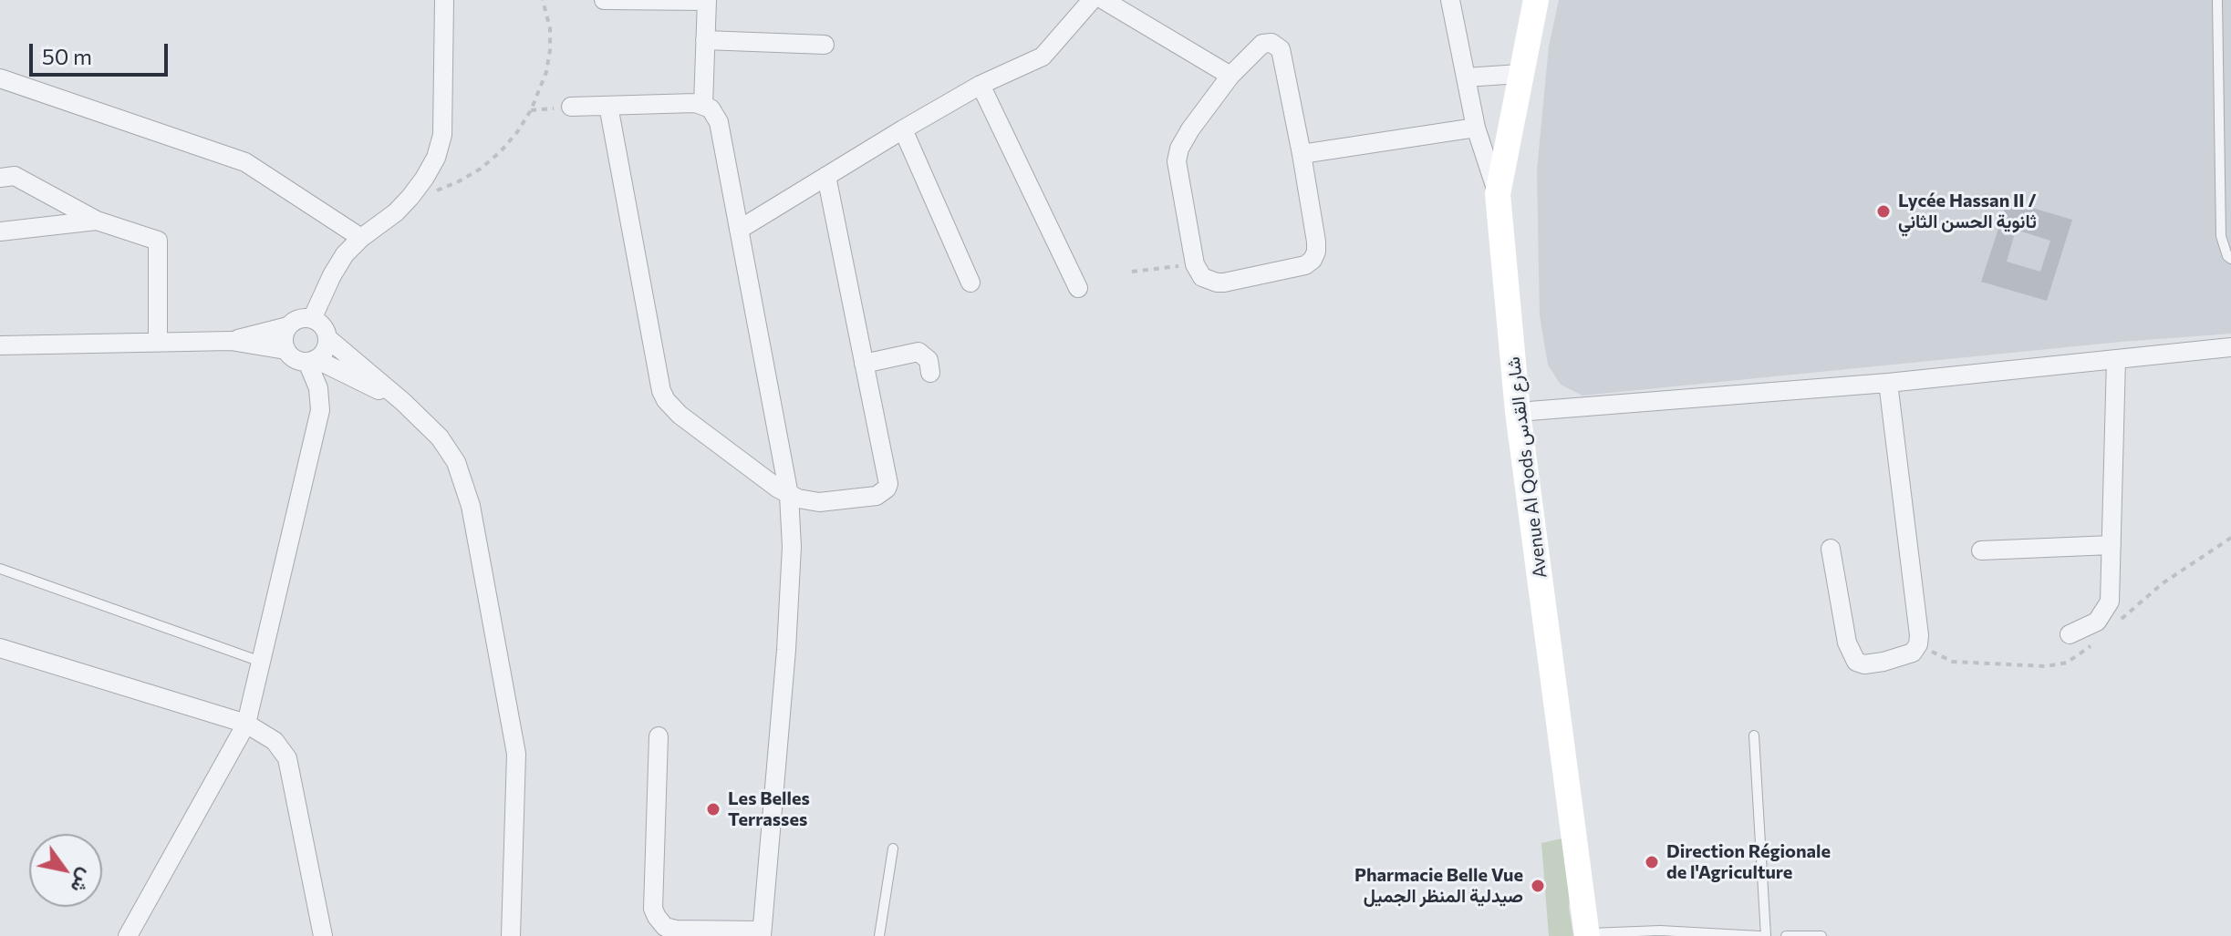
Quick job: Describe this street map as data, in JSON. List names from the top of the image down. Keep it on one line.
{"streets":{"street":["Avenue Al Qods شارع القدس"]},"places":["Lycée Hassan II / ثانوية الحسن الثاني","Les Belles Terrasses","Direction Régionale de l'Agriculture","Pharmacie Belle Vue صيدلية المنظر الجميل"],"scale_bar":"50 m","north":"bottom right"}
